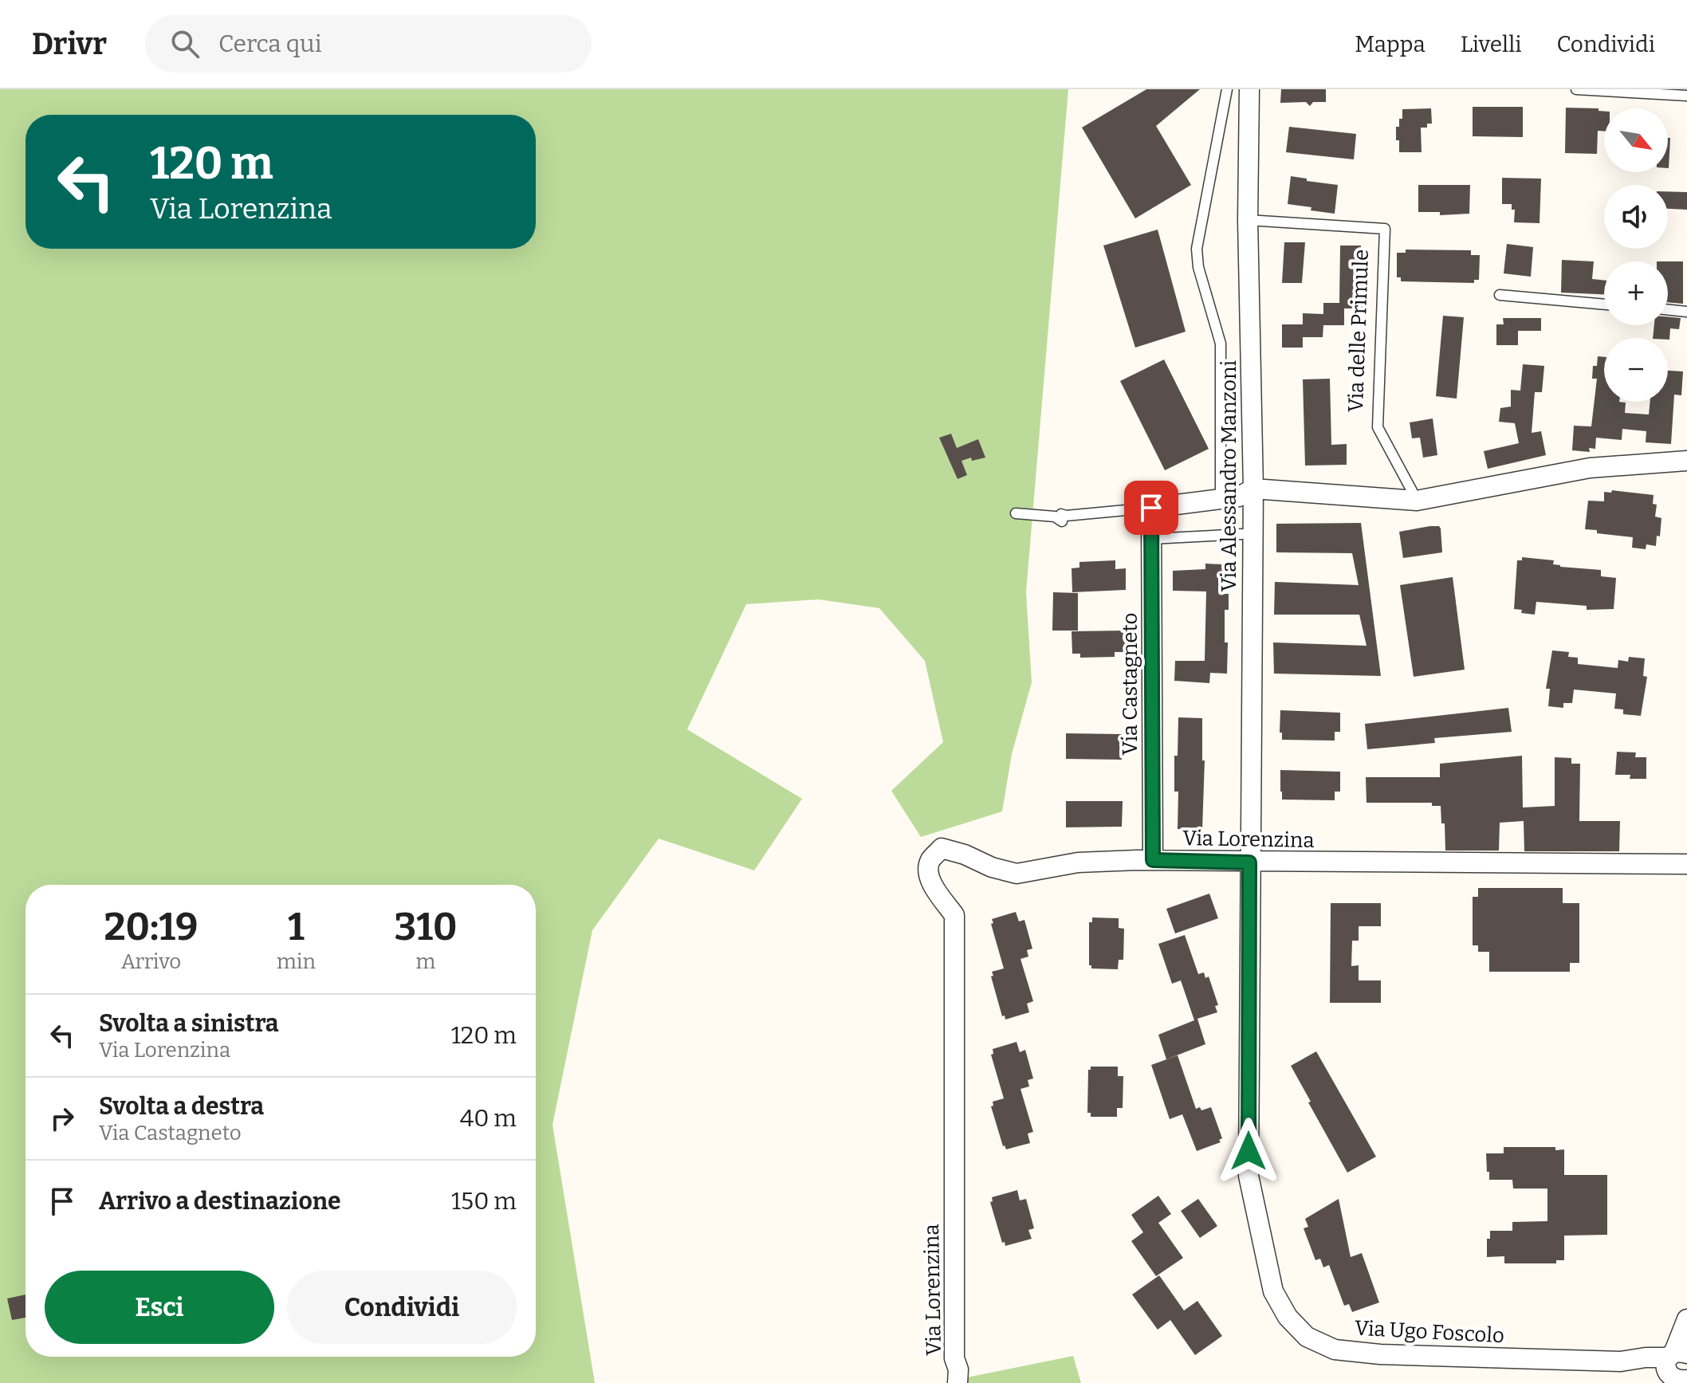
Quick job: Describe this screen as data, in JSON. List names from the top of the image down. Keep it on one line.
{"streets":{"street":["Via Alessandro Manzoni","Via Castagneto","Via Lorenzina","Via Ugo Foscolo"],"lane":["Via delle Primule"]},"crossings":[["Via delle Primule","Via Alessandro Manzoni"],["Via Alessandro Manzoni","Via Lorenzina"],["Via Alessandro Manzoni","Via Ugo Foscolo"],["Via Castagneto","Via Lorenzina"],["Via Lorenzina","Via Ugo Foscolo"]],"north":"bottom right","page":{"header":"Drivr","search":"Cerca qui","nav":["Mappa","Livelli","Condividi"],"map_buttons":["+","−"],"turn":["120 m","Via Lorenzina"],"eta":["20:19","Arrivo","1","min","310","m"],"list":[{"name":"Svolta a sinistra","note":"Via Lorenzina","value":"120 m"},{"name":"Svolta a destra","note":"Via Castagneto","value":"40 m"},{"name":"Arrivo a destinazione","value":"150 m"}],"buttons":["Esci","Condividi"]}}
